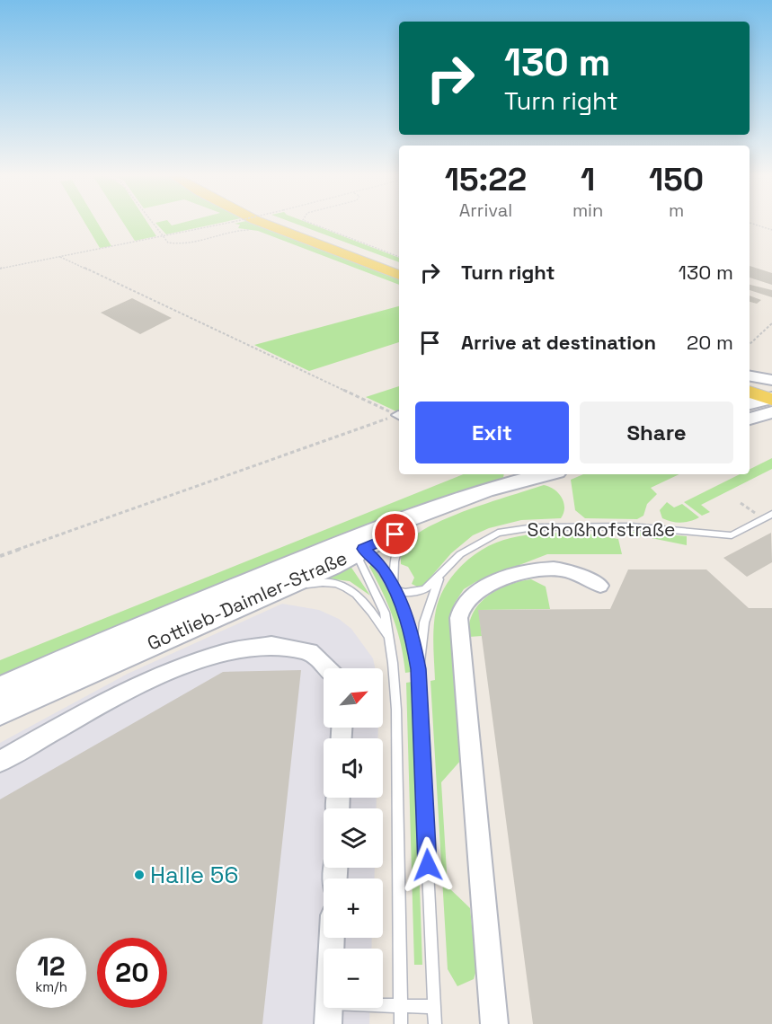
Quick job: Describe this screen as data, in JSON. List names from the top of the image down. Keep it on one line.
{"streets":{"main road":["Gottlieb-Daimler-Straße"],"lane":["Schoßhofstraße"]},"places":["Halle 56"],"north":"top right","page":{"turn":["130 m","Turn right"],"eta":["15:22","Arrival","1","min","150","m"],"list":[{"name":"Turn right","value":"130 m"},{"name":"Arrive at destination","value":"20 m"}],"buttons":["Exit","Share"],"map_buttons":["+","−"],"speed":"12 km/h","limit":"20"}}
